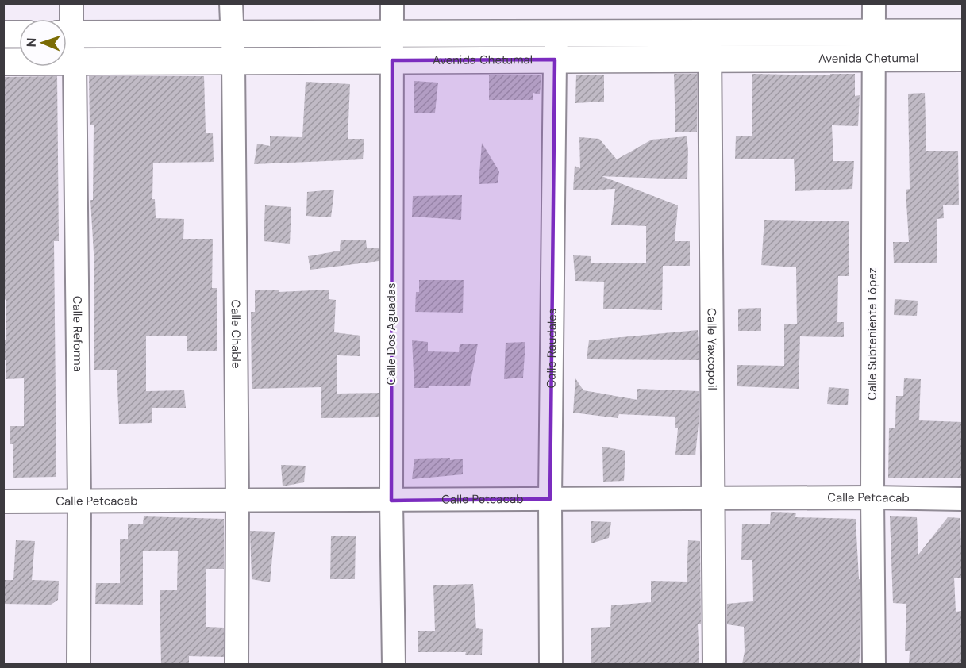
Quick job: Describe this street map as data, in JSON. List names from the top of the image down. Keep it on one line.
{"streets":{"main road":["Avenida Chetumal"],"street":["Calle Reforma","Calle Chable","Calle Dos Aguadas","Calle Subteniente López","Calle Raudales","Calle Yaxcopoil","Calle Petcacab"]},"crossings":[["Avenida Chetumal","Calle Reforma"],["Avenida Chetumal","Calle Chable"],["Avenida Chetumal","Calle Dos Aguadas"],["Avenida Chetumal","Calle Subteniente López"],["Avenida Chetumal","Calle Raudales"],["Avenida Chetumal","Calle Yaxcopoil"],["Calle Reforma","Calle Petcacab"],["Calle Chable","Calle Petcacab"],["Calle Dos Aguadas","Calle Petcacab"],["Calle Subteniente López","Calle Petcacab"],["Calle Raudales","Calle Petcacab"],["Calle Yaxcopoil","Calle Petcacab"]],"north":"left"}
